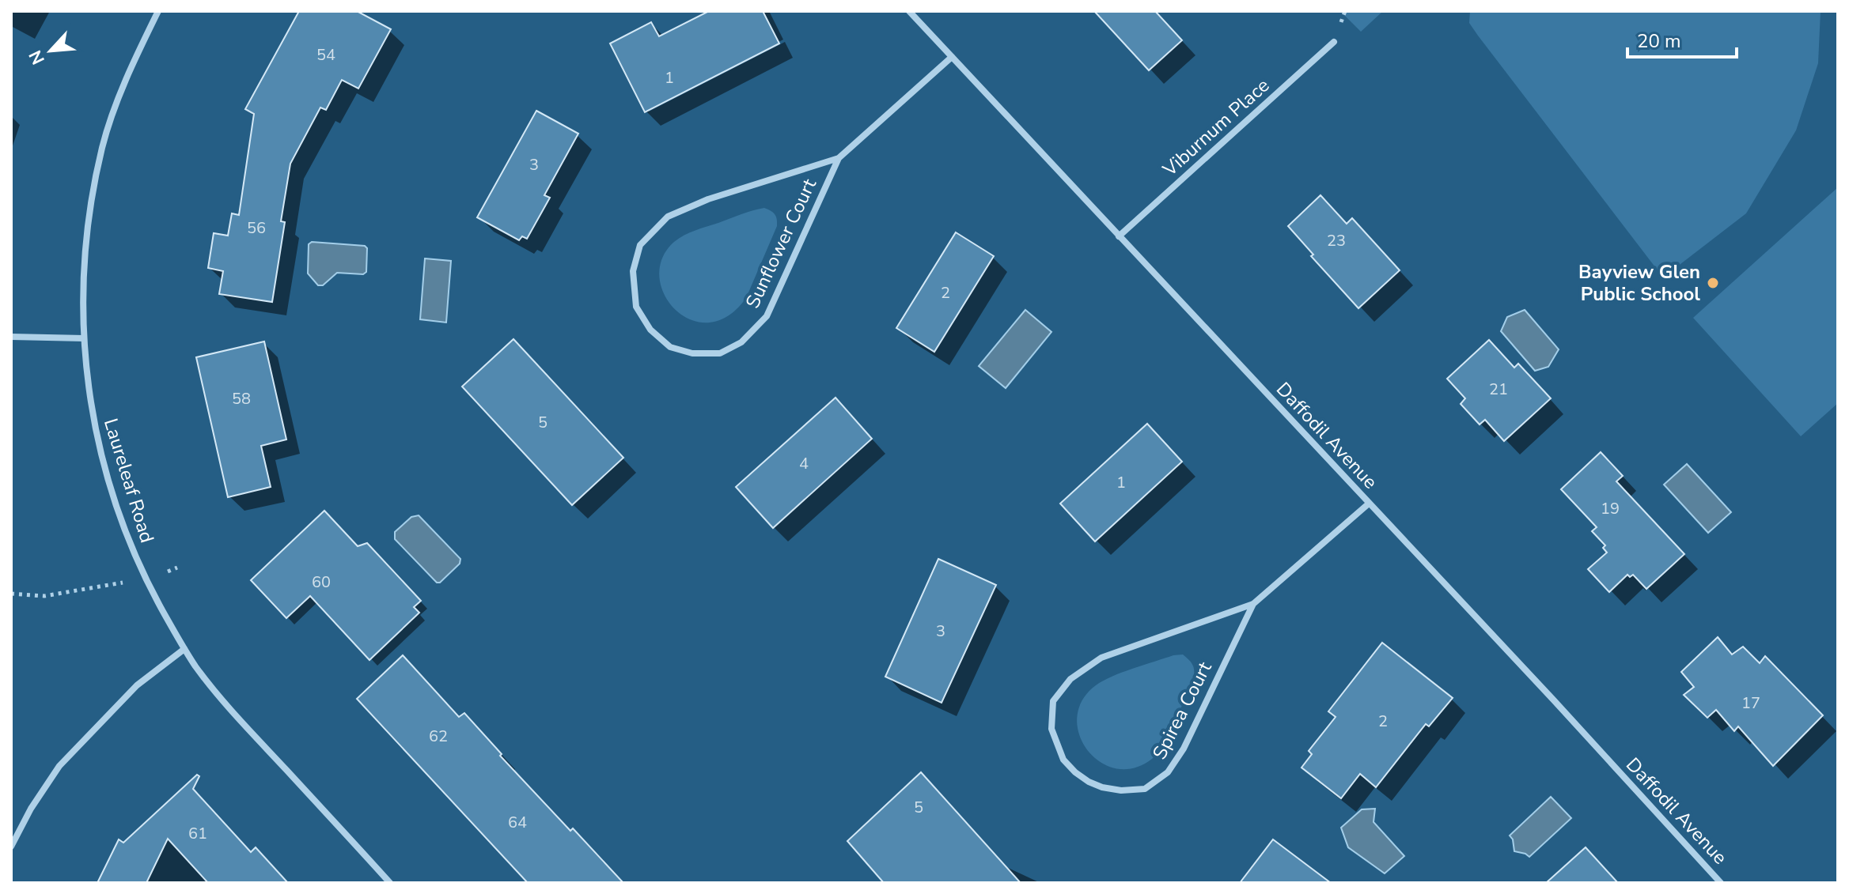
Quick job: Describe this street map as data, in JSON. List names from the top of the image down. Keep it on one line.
{"streets":{"street":["Viburnum Place","Sunflower Court","Daffodil Avenue","Laureleaf Road","Spirea Court"]},"crossings":[["Viburnum Place","Daffodil Avenue"],["Sunflower Court","Daffodil Avenue"],["Daffodil Avenue","Spirea Court"]],"places":["Bayview Glen Public School"],"house_numbers":["54","1","3","56","23","2","21","58","5","4","1","19","60","3","17","2","62","5","64","61"],"scale_bar":"20 m","north":"bottom left"}
